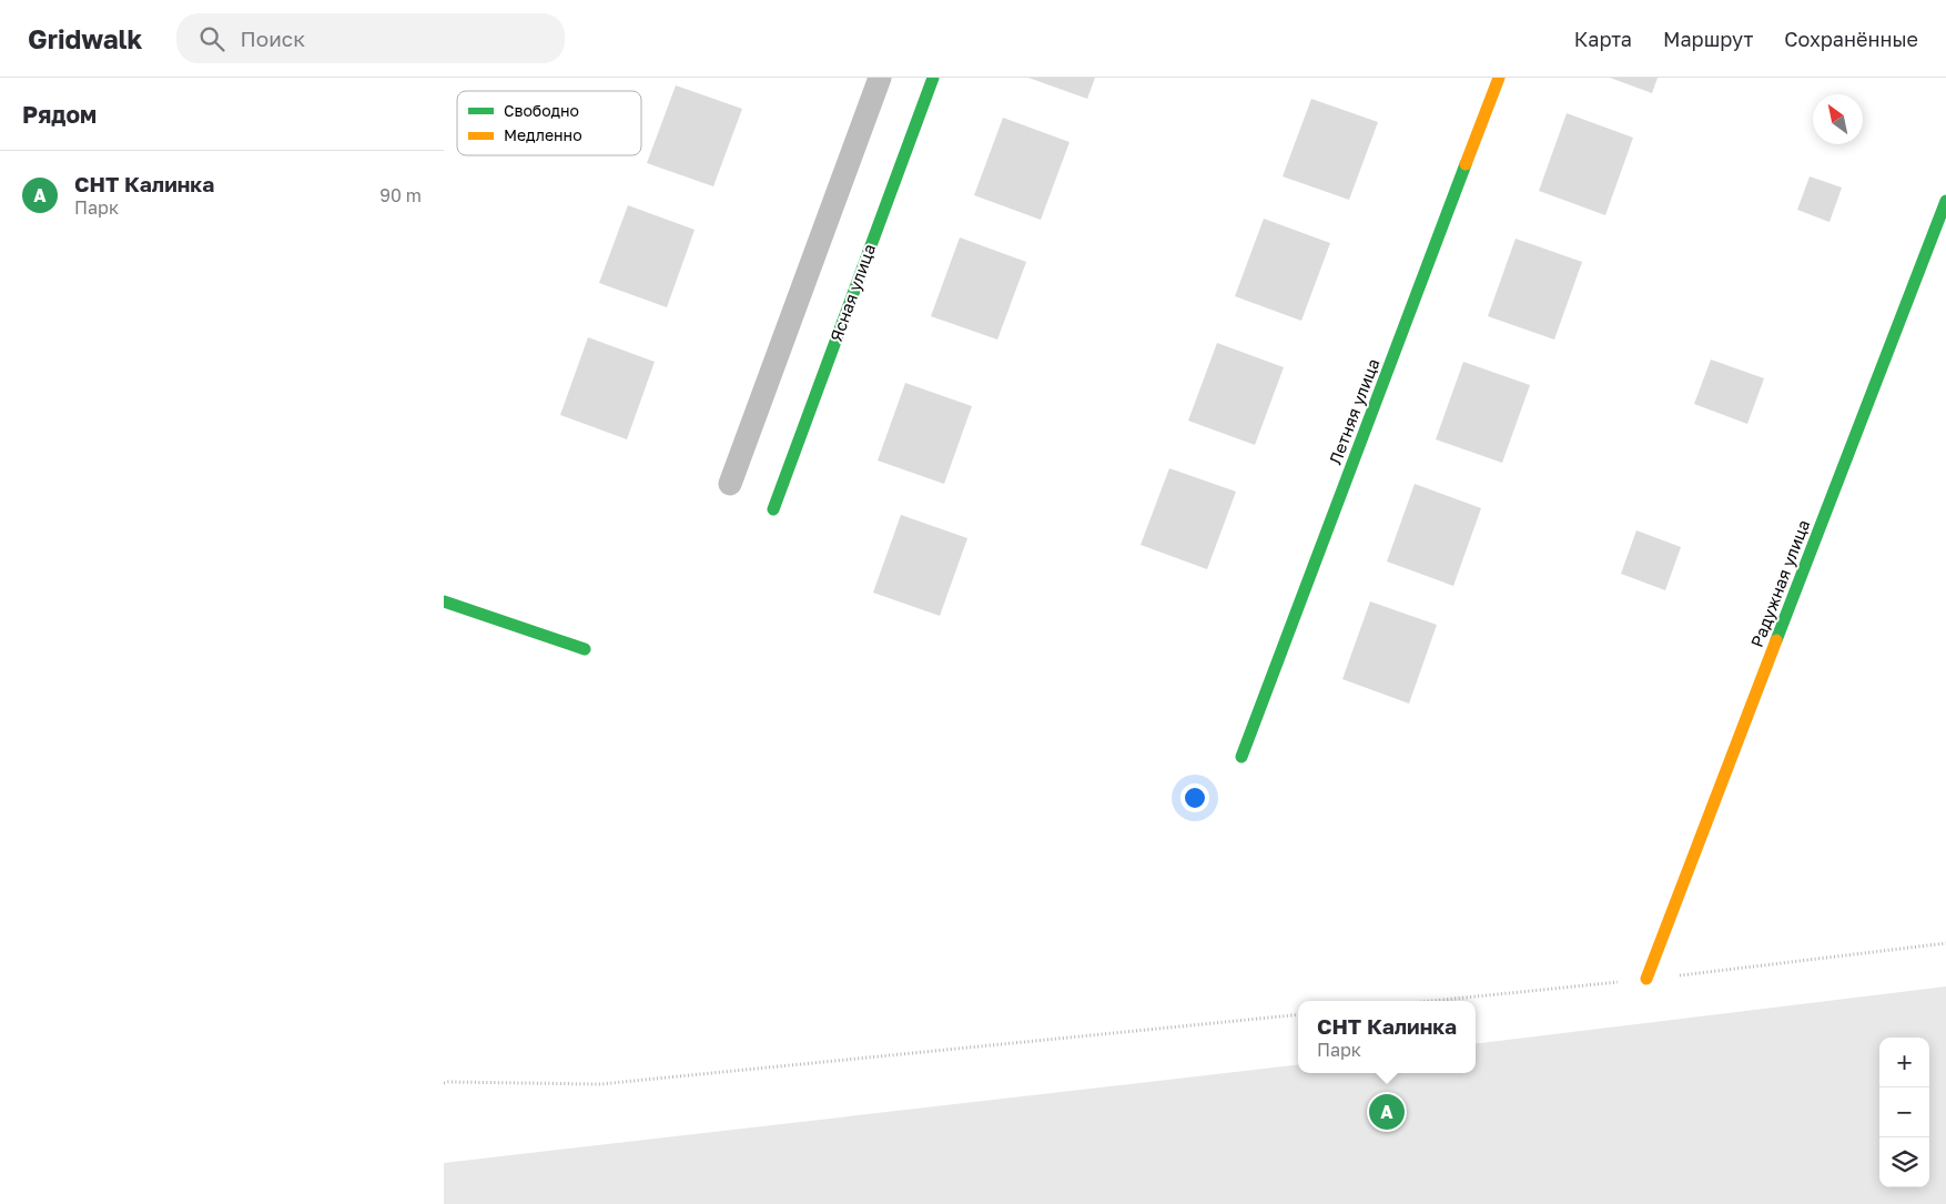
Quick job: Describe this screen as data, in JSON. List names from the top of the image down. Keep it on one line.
{"streets":{"street":["Ясная улица","Летняя улица","Радужная улица"]},"legend":["Свободно","Медленно"],"north":"top left","page":{"header":"Gridwalk","search":"Поиск","nav":["Карта","Маршрут","Сохранённые"],"heading":"Рядом","list":[{"mark":"A","name":"СНТ Калинка","note":"Парк","value":"90 m"}],"popup":["СНТ Калинка","Парк"],"map_buttons":["+","−"],"pins":"A"}}
